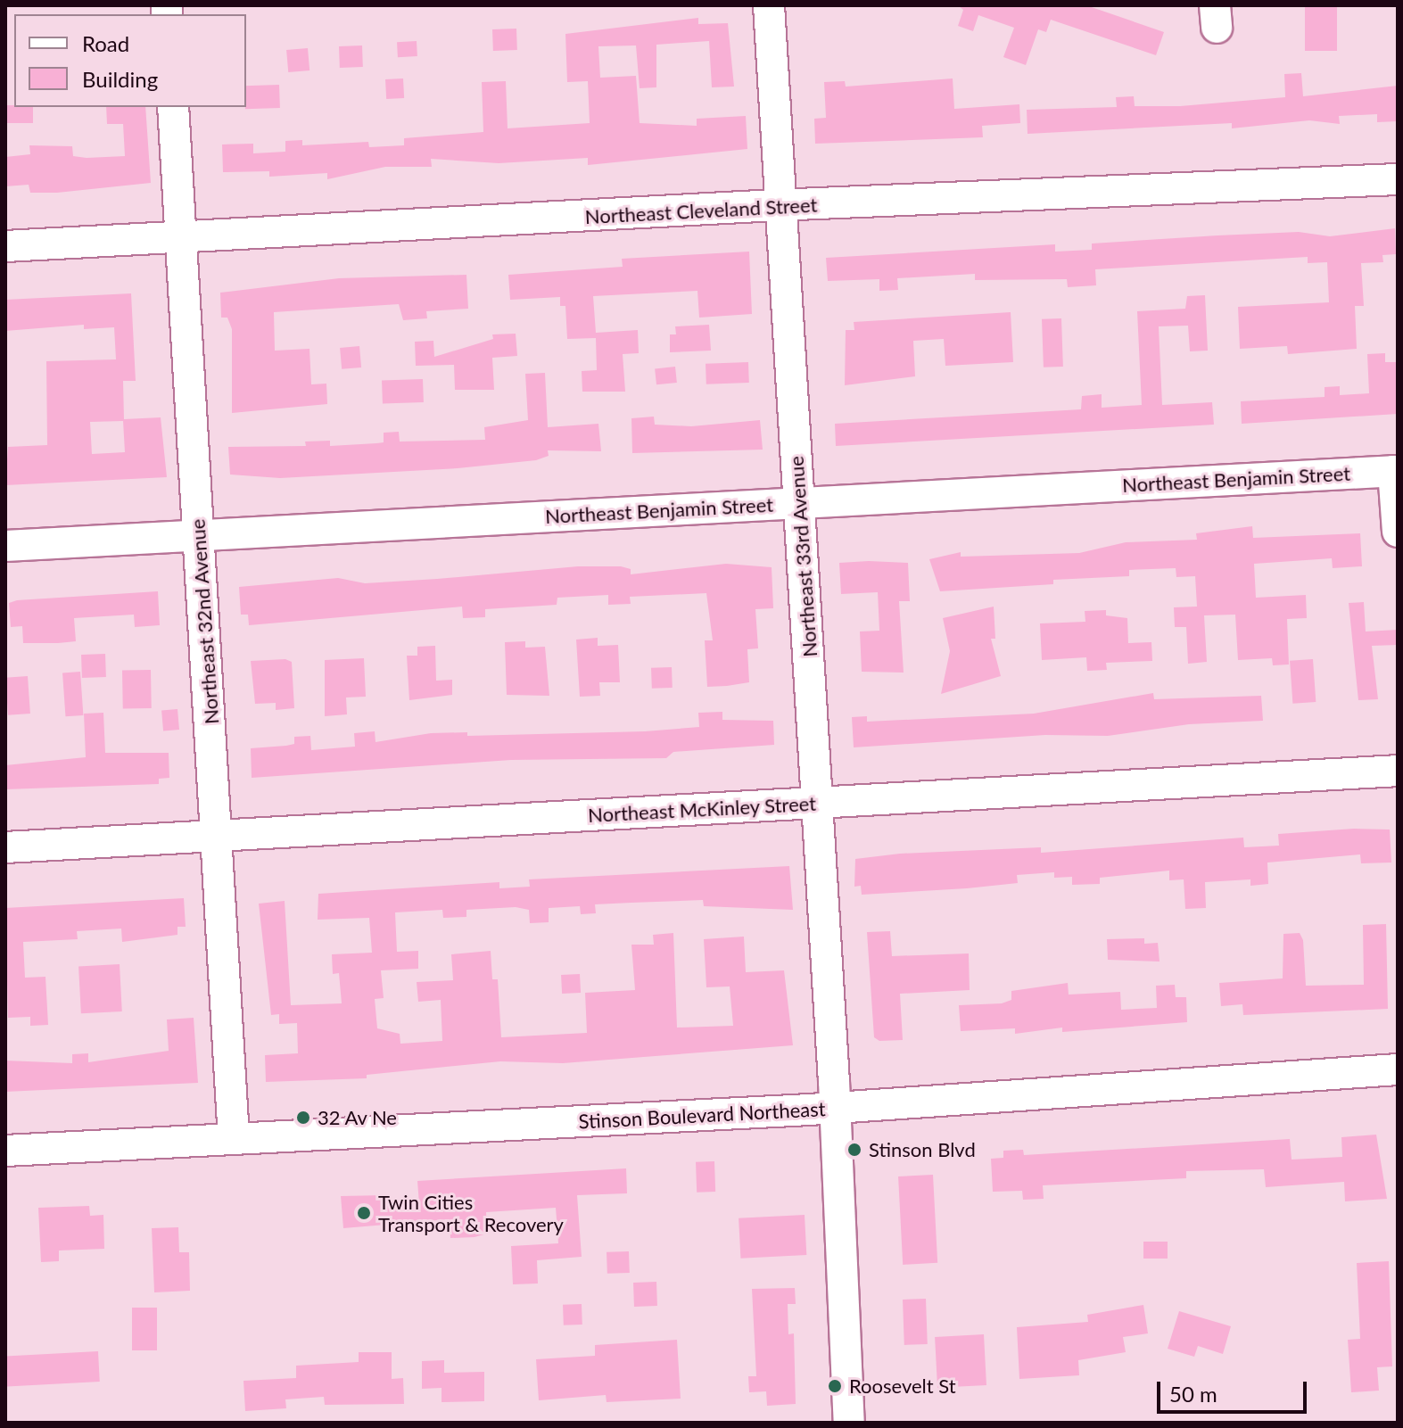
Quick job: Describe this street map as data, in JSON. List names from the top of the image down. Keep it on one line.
{"streets":{"street":["Northeast Cleveland Street","Northeast Benjamin Street","Northeast 33rd Avenue","Northeast 32nd Avenue","Northeast McKinley Street","Stinson Boulevard Northeast"]},"crossings":[["Northeast Cleveland Street","Northeast 33rd Avenue"],["Northeast Cleveland Street","Northeast 32nd Avenue"],["Northeast Benjamin Street","Northeast 33rd Avenue"],["Northeast Benjamin Street","Northeast 32nd Avenue"],["Northeast 33rd Avenue","Northeast McKinley Street"],["Northeast 33rd Avenue","Stinson Boulevard Northeast"],["Northeast 32nd Avenue","Northeast McKinley Street"],["Northeast 32nd Avenue","Stinson Boulevard Northeast"]],"places":["32 Av Ne","Stinson Blvd","Twin Cities Transport & Recovery","Roosevelt St"],"legend":["Road","Building"],"scale_bar":"50 m"}
